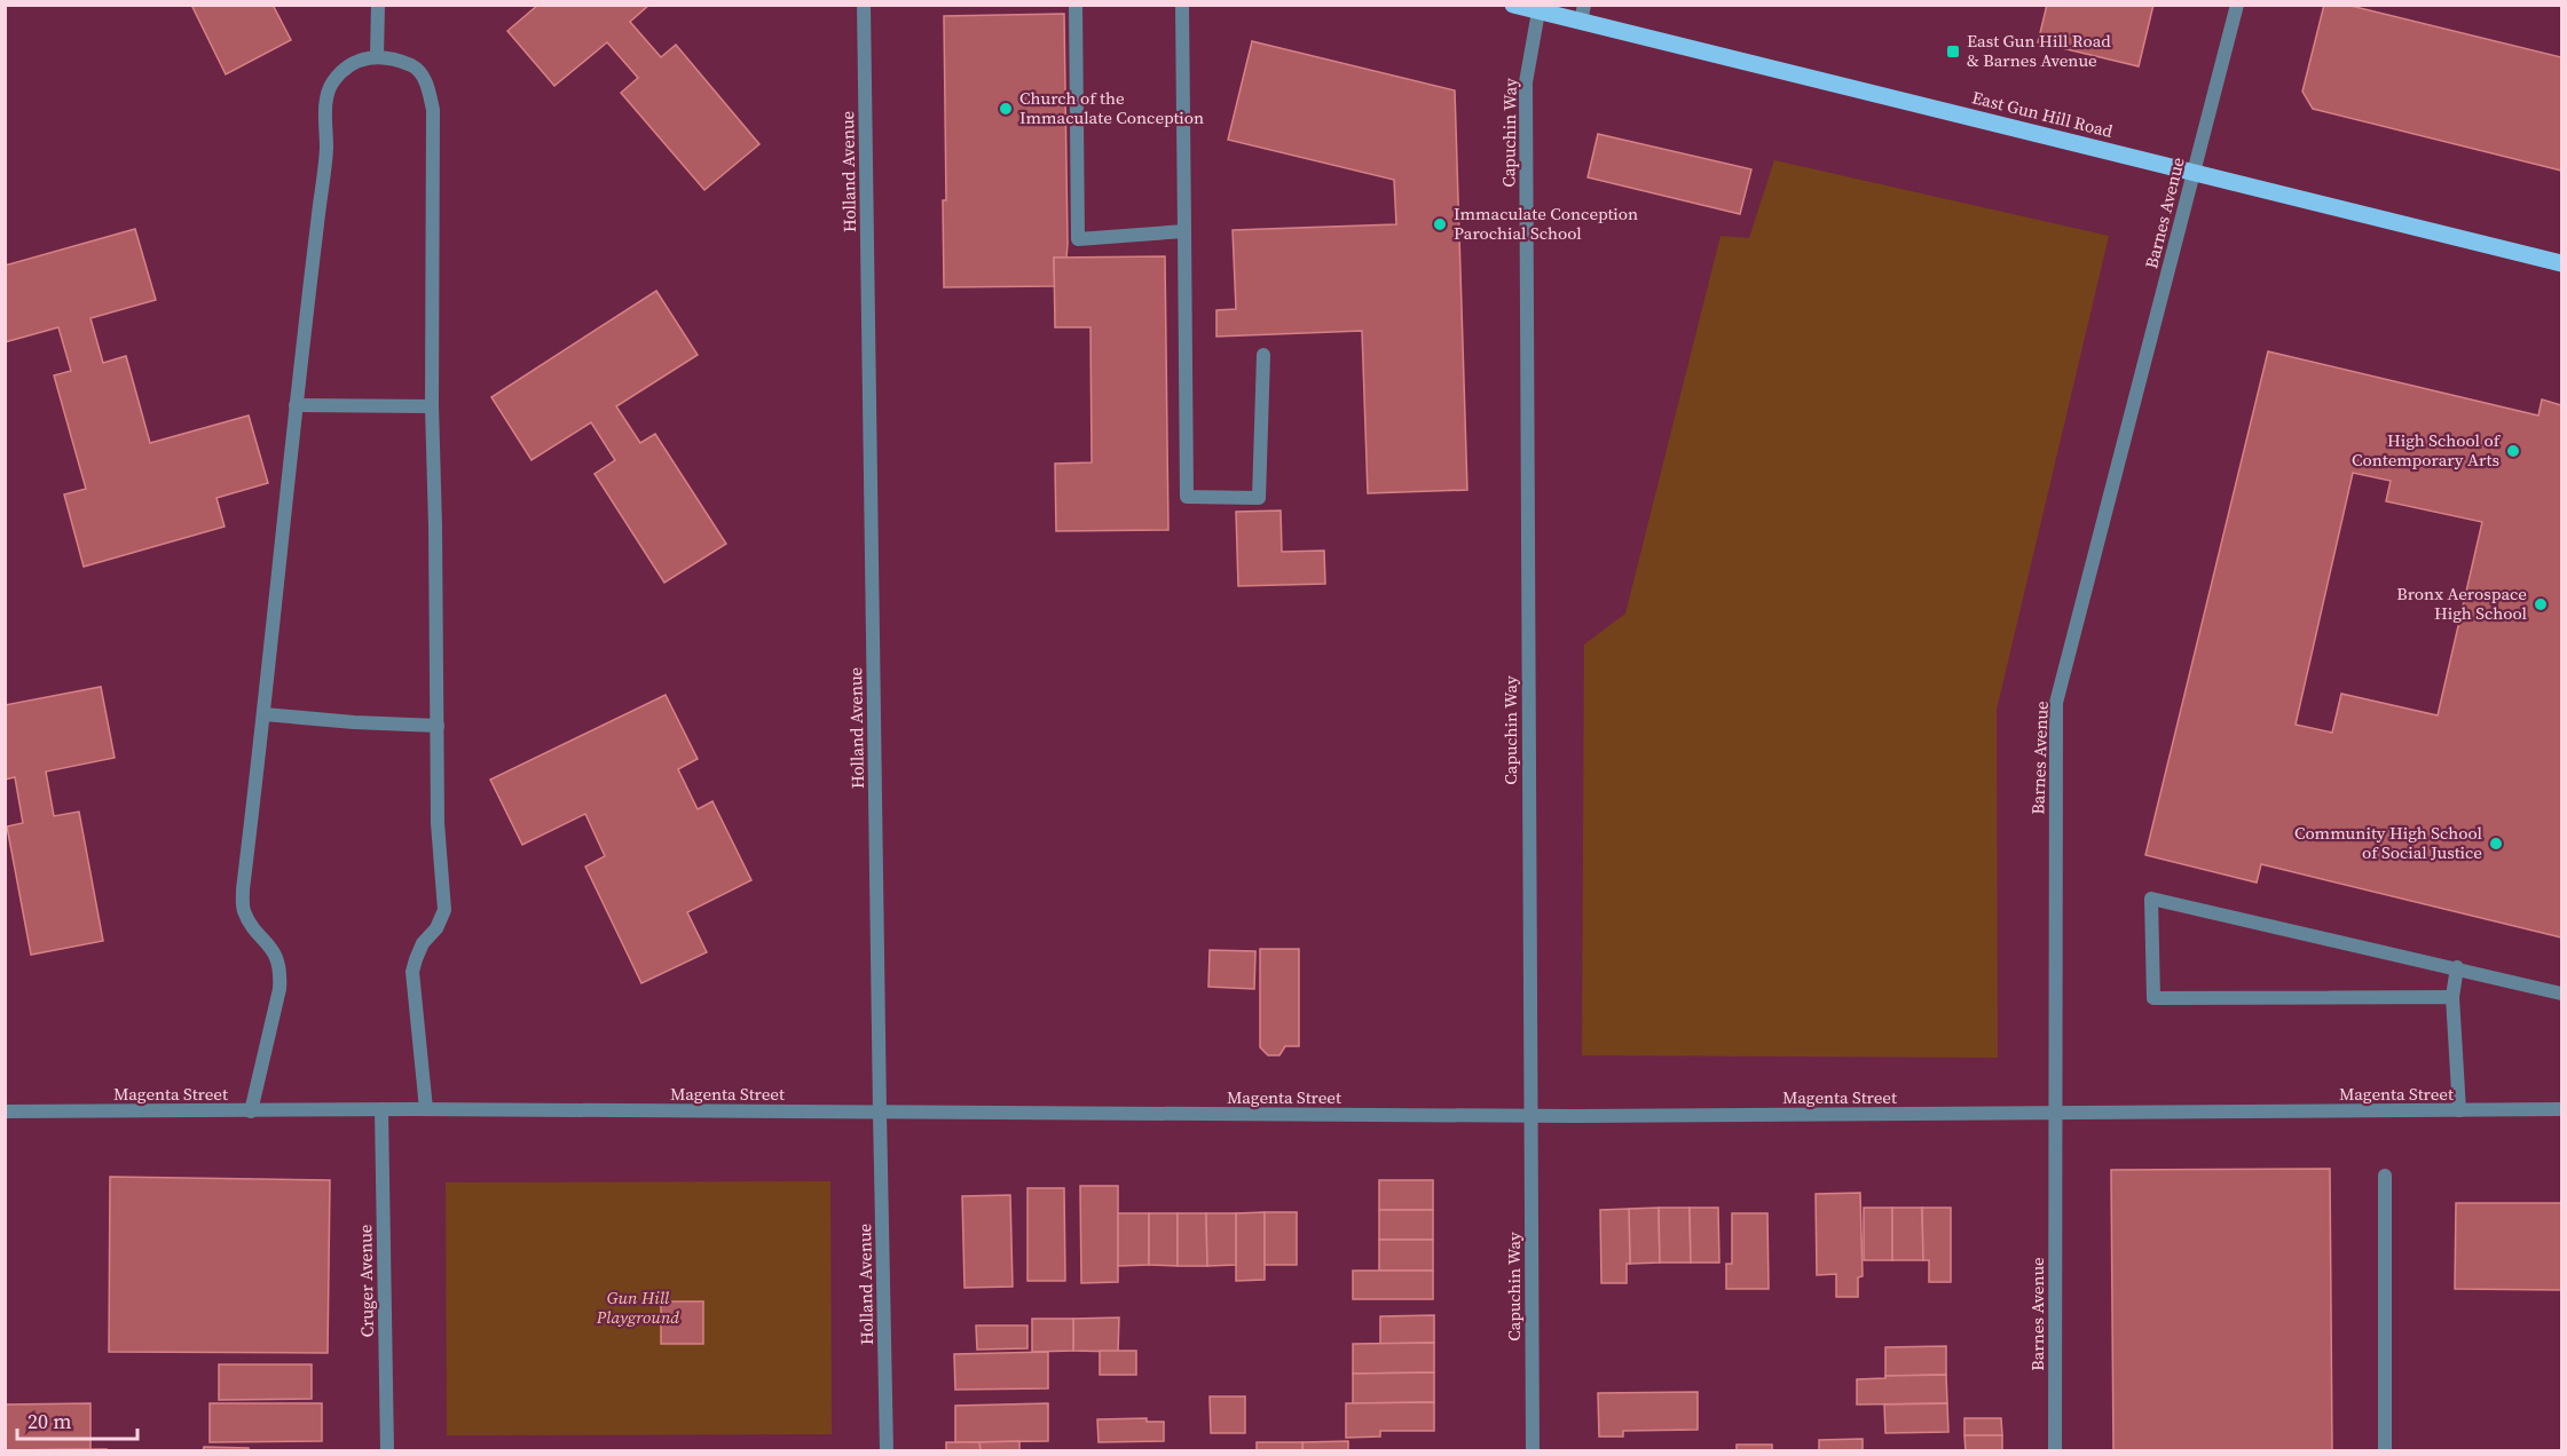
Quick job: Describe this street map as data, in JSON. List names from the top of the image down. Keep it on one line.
{"streets":{"main road":["East Gun Hill Road"],"street":["Capuchin Way","Holland Avenue","Barnes Avenue","Magenta Street","Cruger Avenue"]},"crossings":[["East Gun Hill Road","Capuchin Way"],["East Gun Hill Road","Barnes Avenue"],["Capuchin Way","Magenta Street"],["Holland Avenue","Magenta Street"],["Barnes Avenue","Magenta Street"],["Magenta Street","Cruger Avenue"]],"parks":["Gun Hill Playground"],"places":{"transit":["East Gun Hill Road & Barnes Avenue"],"other":["Church of the Immaculate Conception","Immaculate Conception Parochial School","High School of Contemporary Arts","Bronx Aerospace High School","Community High School of Social Justice"]},"scale_bar":"20 m"}
